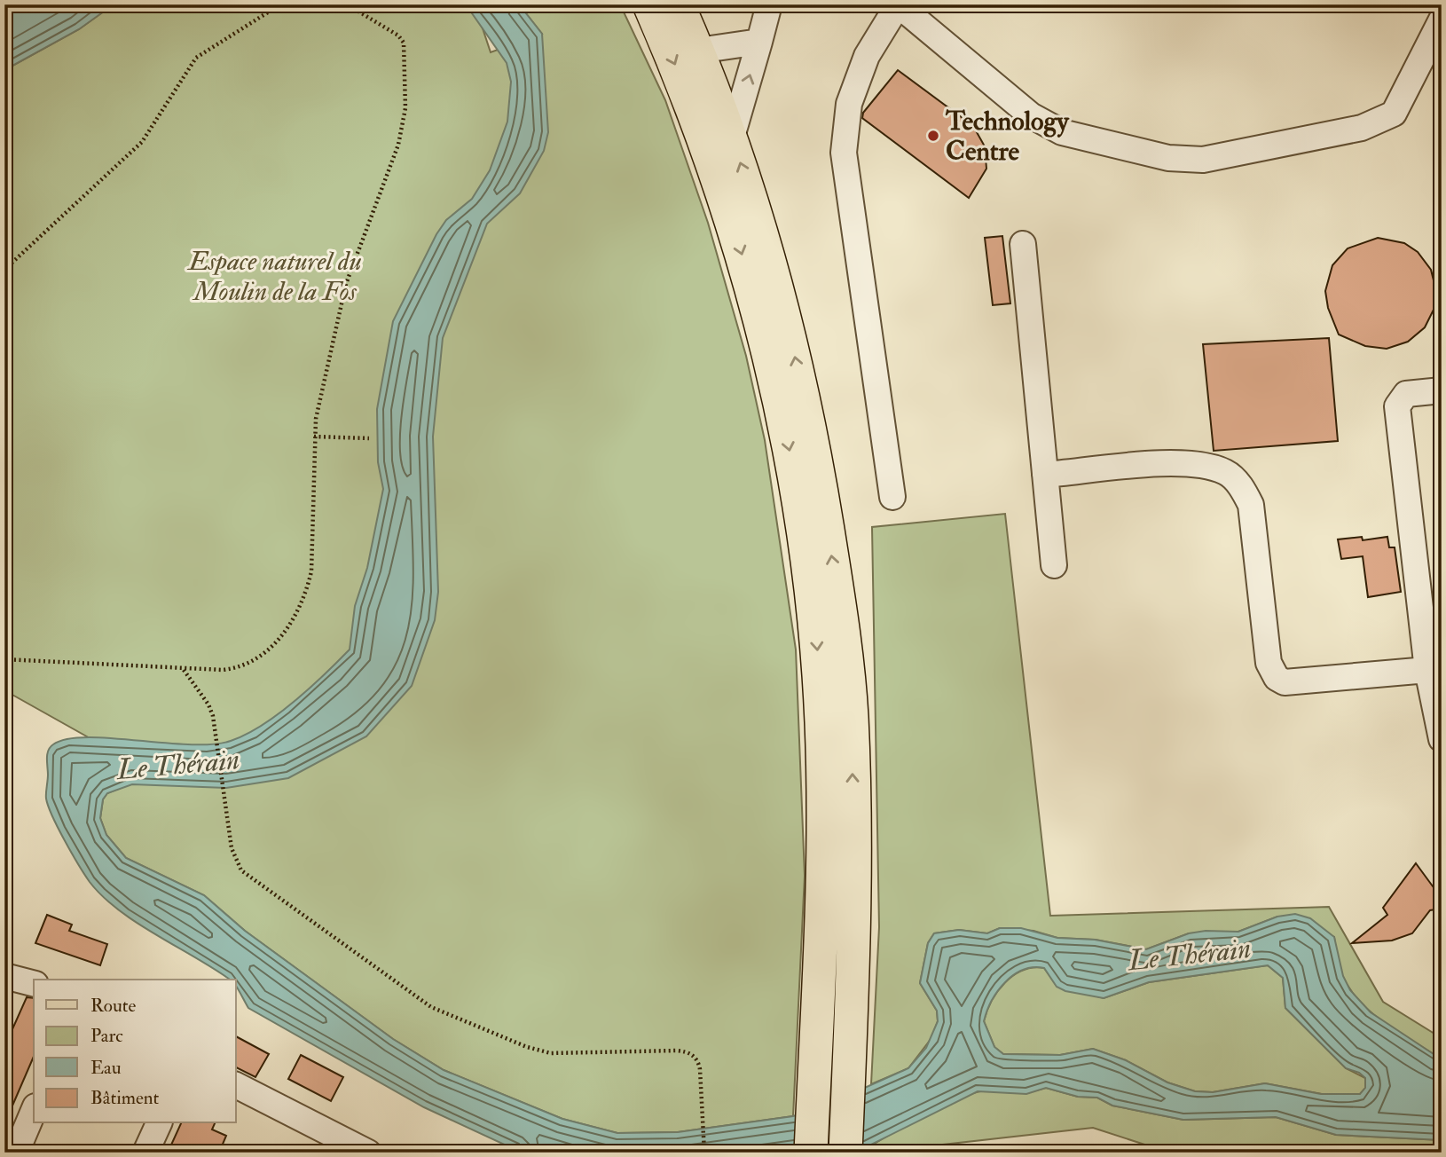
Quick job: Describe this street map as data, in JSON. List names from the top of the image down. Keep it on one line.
{"water":["Le Thérain"],"parks":["Espace naturel du Moulin de la Fos"],"places":["Technology Centre"],"legend":["Route","Parc","Eau","Bâtiment"]}
